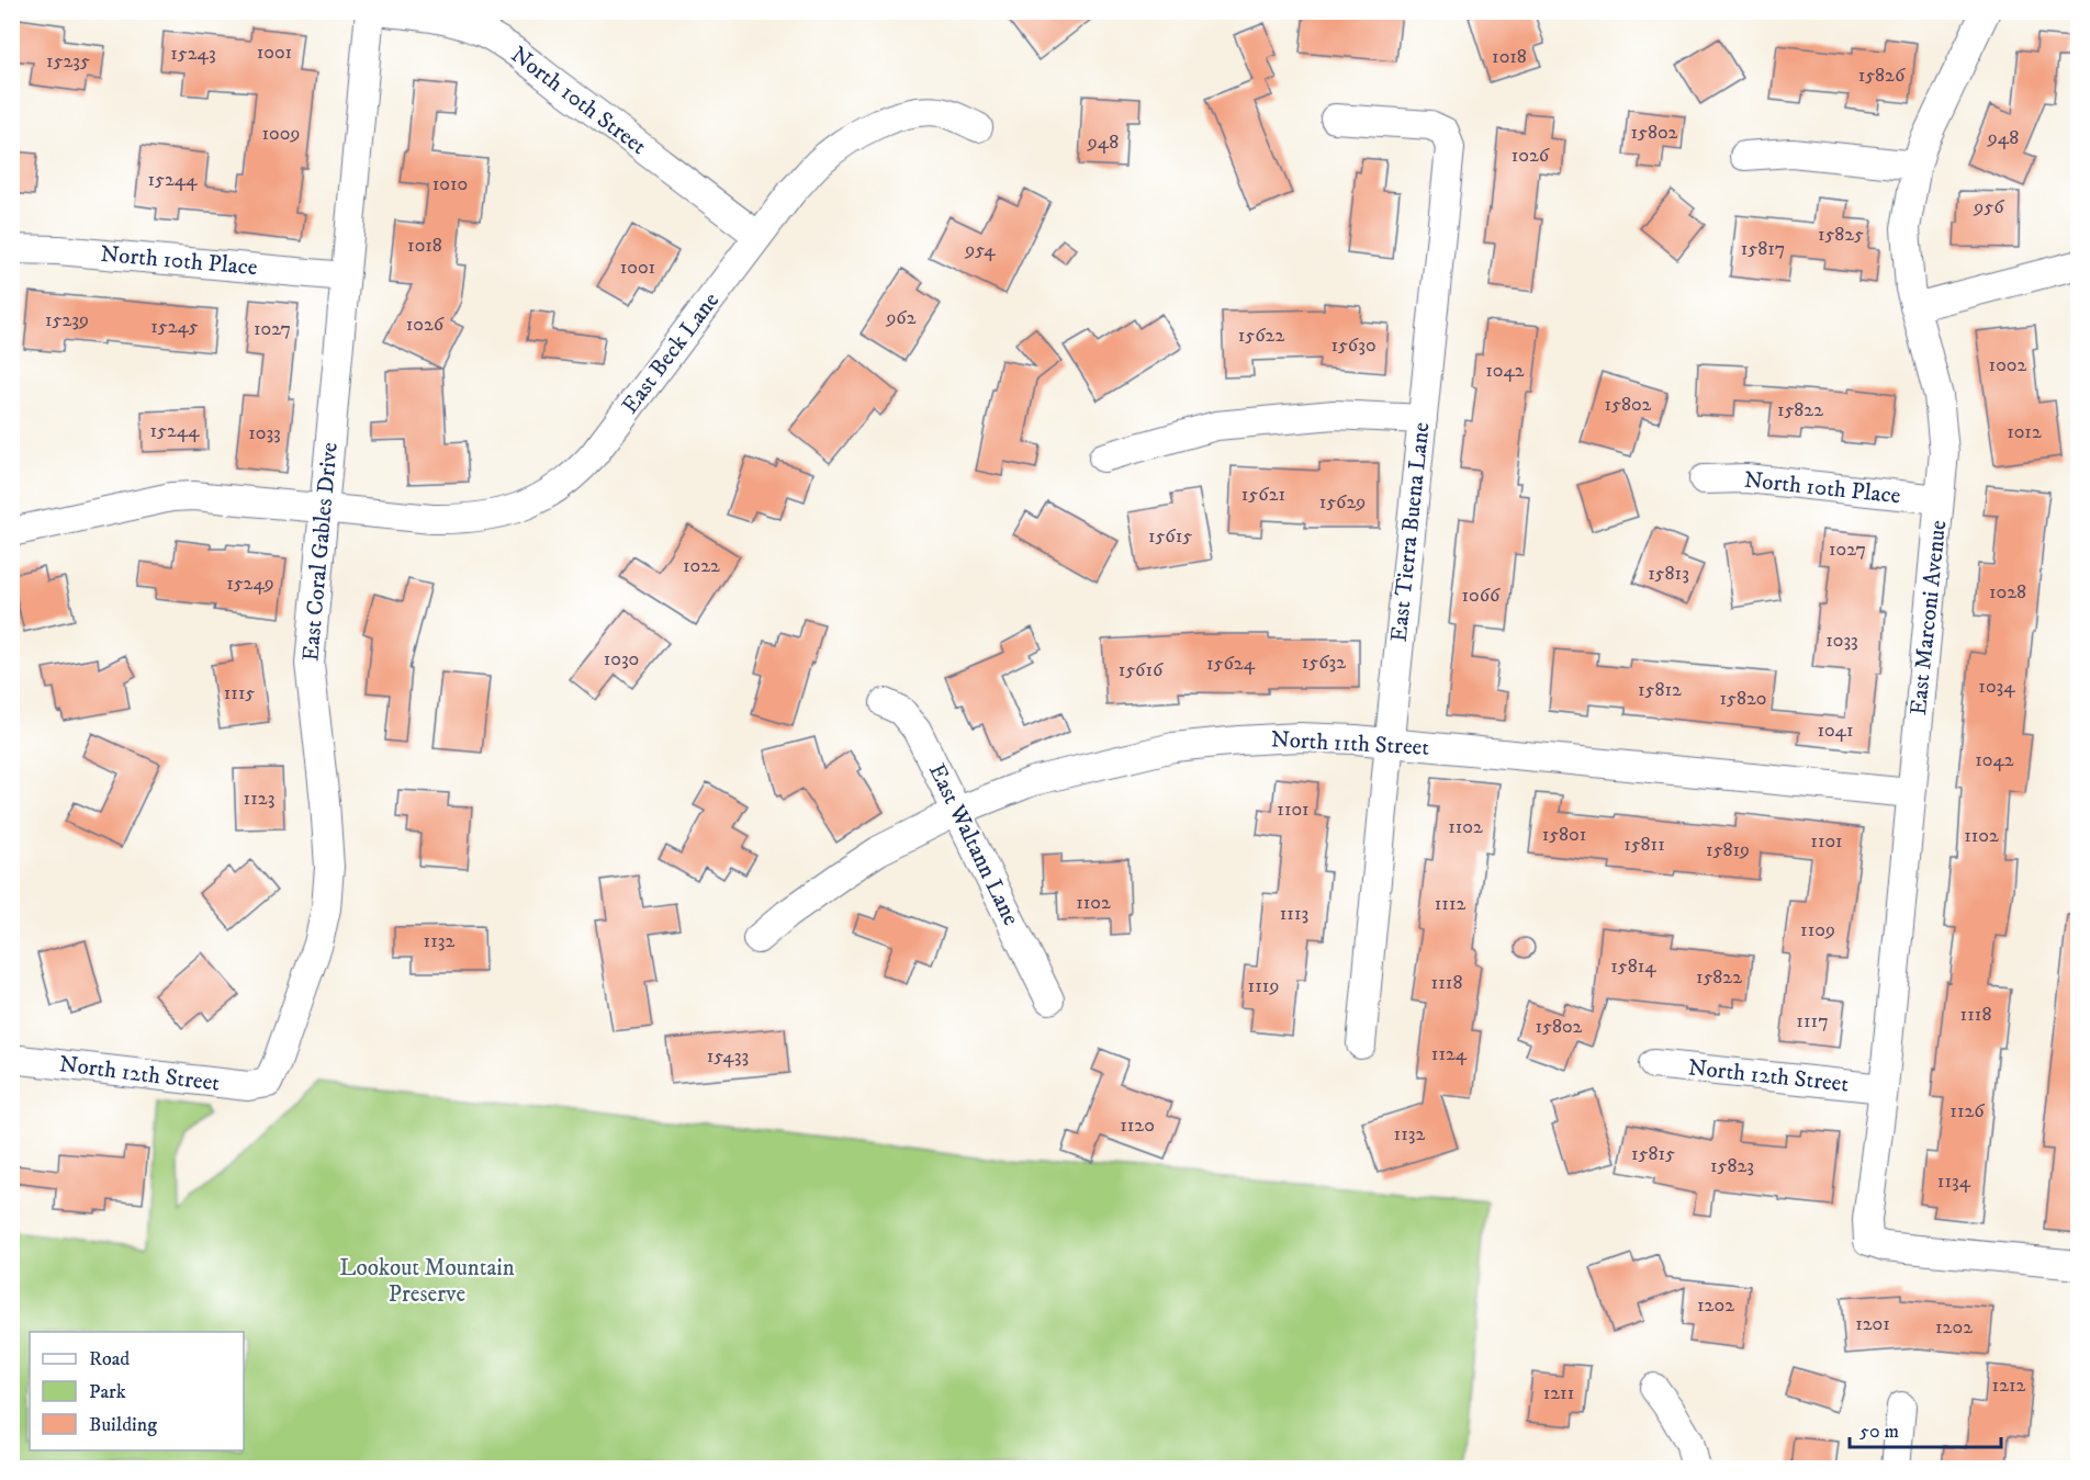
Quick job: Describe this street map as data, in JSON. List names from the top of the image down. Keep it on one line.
{"streets":{"street":["North 10th Street","North 10th Place","East Beck Lane","East Tierra Buena Lane","East Coral Gables Drive","East Marconi Avenue","North 11th Street","East Waltann Lane","North 12th Street"]},"crossings":[["North 10th Street","East Beck Lane"],["North 10th Place","East Coral Gables Drive"],["North 10th Place","East Marconi Avenue"],["East Beck Lane","East Coral Gables Drive"],["East Tierra Buena Lane","North 11th Street"],["East Coral Gables Drive","North 12th Street"],["East Marconi Avenue","North 11th Street"],["East Marconi Avenue","North 12th Street"],["North 11th Street","East Waltann Lane"]],"parks":["Lookout Mountain Preserve"],"house_numbers":["1001","15243","1018","15235","15826","15802","1009","948","948","1026","15244","1010","956","15825","1018","15817","954","1001","962","15239","1026","15245","1027","15622","15630","1002","1042","15802","15822","15244","1012","1033","15621","15629","15615","1027","1022","15813","15249","1028","1066","1033","1030","15632","15624","15616","1034","15812","1115","15820","1041","1042","1123","1101","1102","15801","1102","1101","15811","15819","1102","1112","1113","1109","1132","15814","15822","1118","1119","1118","1117","15802","1124","15433","1126","1120","1132","15815","15823","1134","1202","1201","1202","1212","1211"],"legend":["Road","Park","Building"],"scale_bar":"50 m"}
